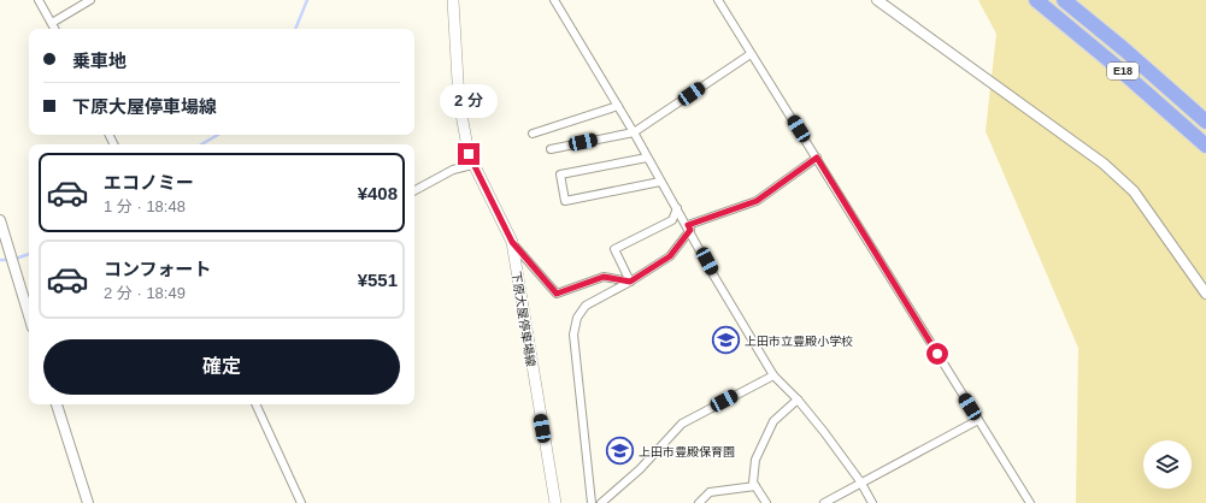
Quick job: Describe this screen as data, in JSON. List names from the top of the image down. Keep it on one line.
{"streets":{"highway":["E18"],"main road":["下原大屋停車場線"]},"places":{"school or university":["上田市立豊殿小学校","上田市豊殿保育園"]},"page":{"banner":["乗車地","下原大屋停車場線"],"bubble":"2 分","list":[{"name":"エコノミー","note":"1 分 · 18:48","value":"¥408"},{"name":"コンフォート","note":"2 分 · 18:49","value":"¥551"}],"buttons":"確定"}}
